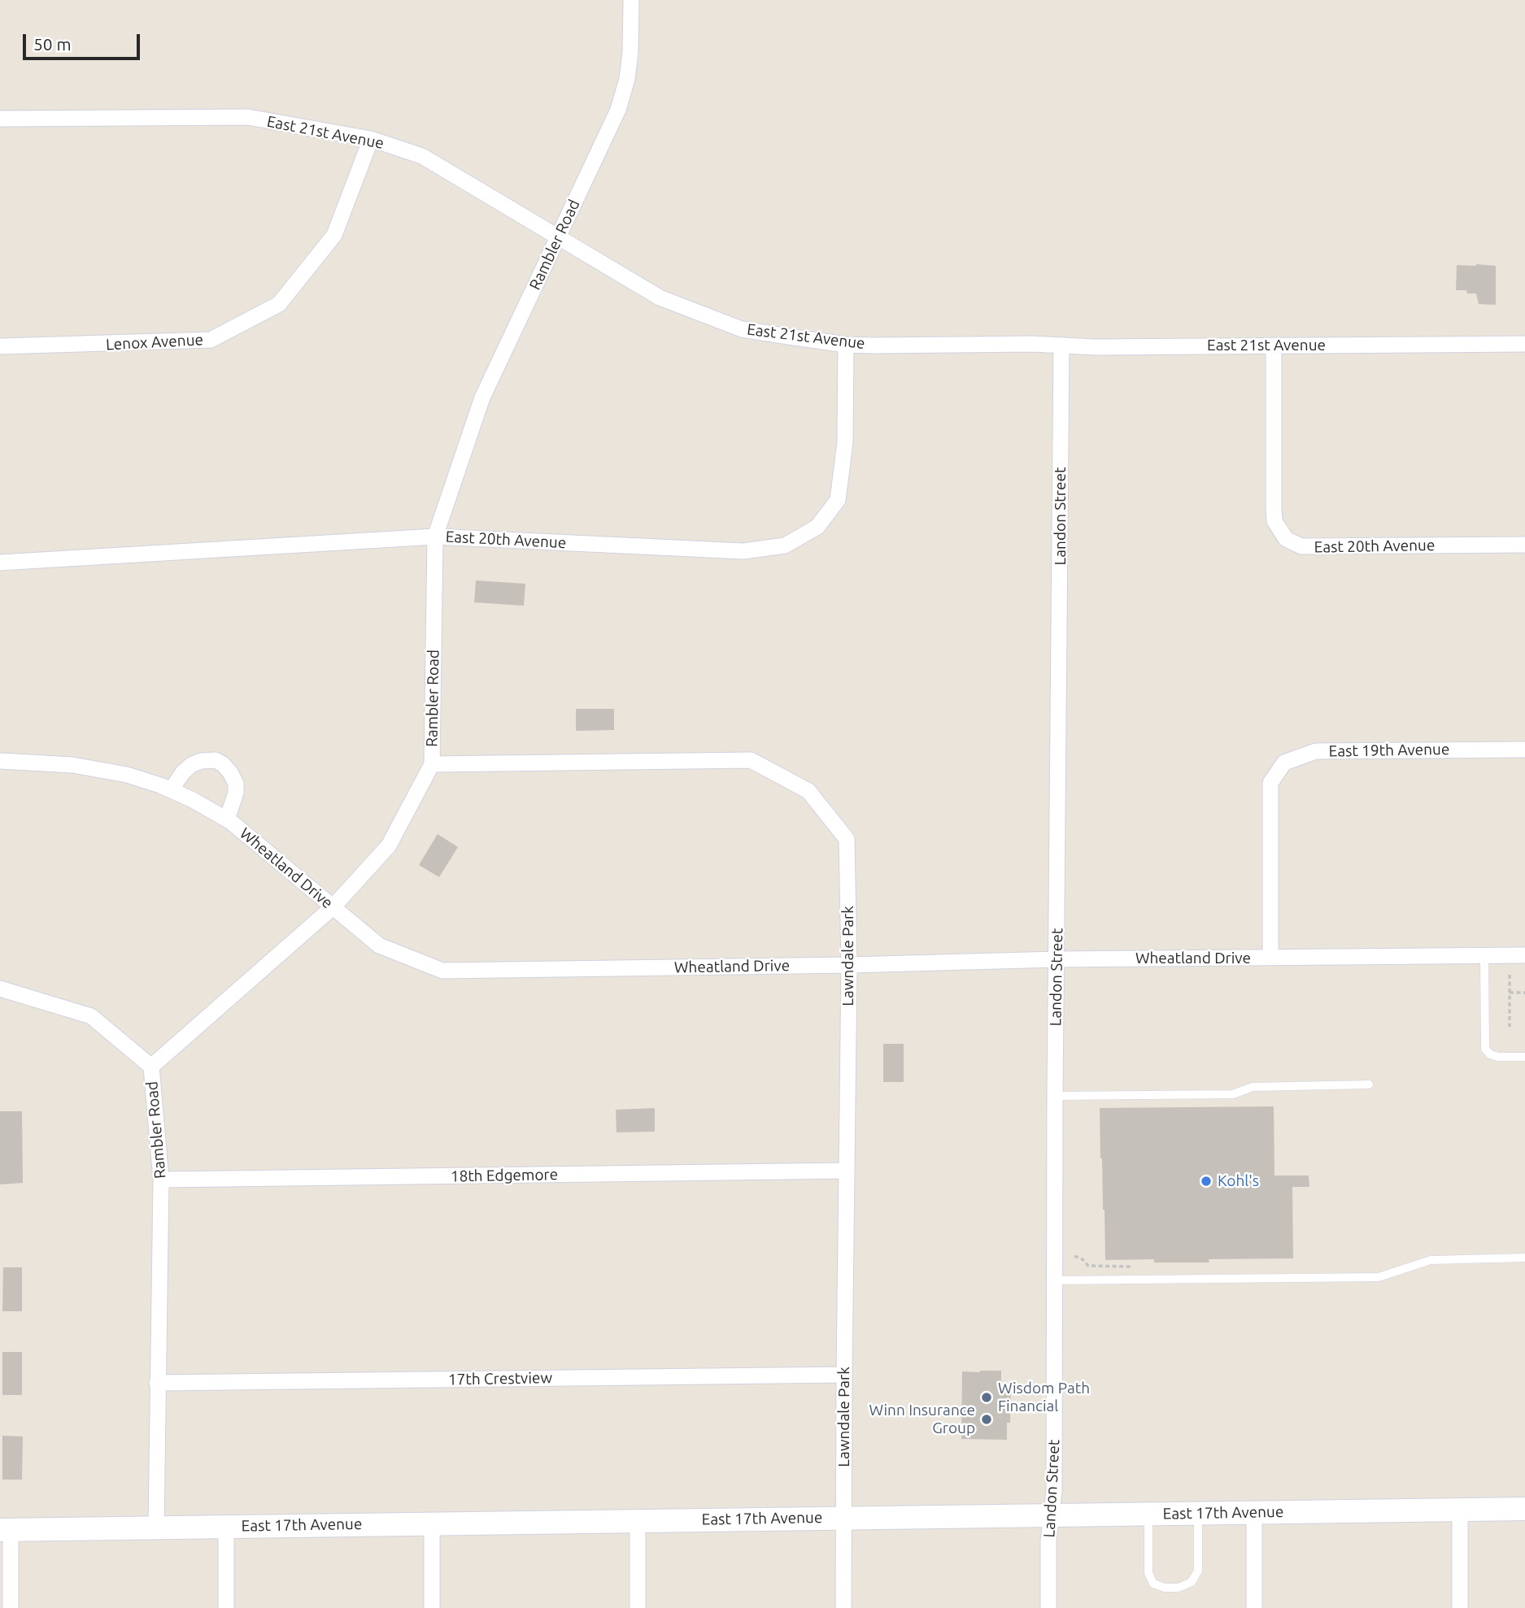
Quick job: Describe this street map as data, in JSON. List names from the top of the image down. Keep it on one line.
{"streets":{"street":["East 21st Avenue","Rambler Road","Lenox Avenue","Landon Street","East 20th Avenue","East 19th Avenue","Wheatland Drive","Lawndale Park","18th Edgemore","17th Crestview","East 17th Avenue"]},"crossings":[["East 21st Avenue","Rambler Road"],["East 21st Avenue","Lenox Avenue"],["East 21st Avenue","Landon Street"],["East 21st Avenue","East 20th Avenue"],["Rambler Road","East 20th Avenue"],["Rambler Road","Wheatland Drive"],["Rambler Road","Lawndale Park"],["Rambler Road","18th Edgemore"],["Rambler Road","17th Crestview"],["Rambler Road","East 17th Avenue"],["Landon Street","Wheatland Drive"],["Landon Street","East 17th Avenue"],["East 19th Avenue","Wheatland Drive"],["Wheatland Drive","Lawndale Park"],["Lawndale Park","18th Edgemore"],["Lawndale Park","17th Crestview"],["Lawndale Park","East 17th Avenue"]],"places":["Kohl's","Wisdom Path Financial","Winn Insurance Group"],"scale_bar":"50 m"}
